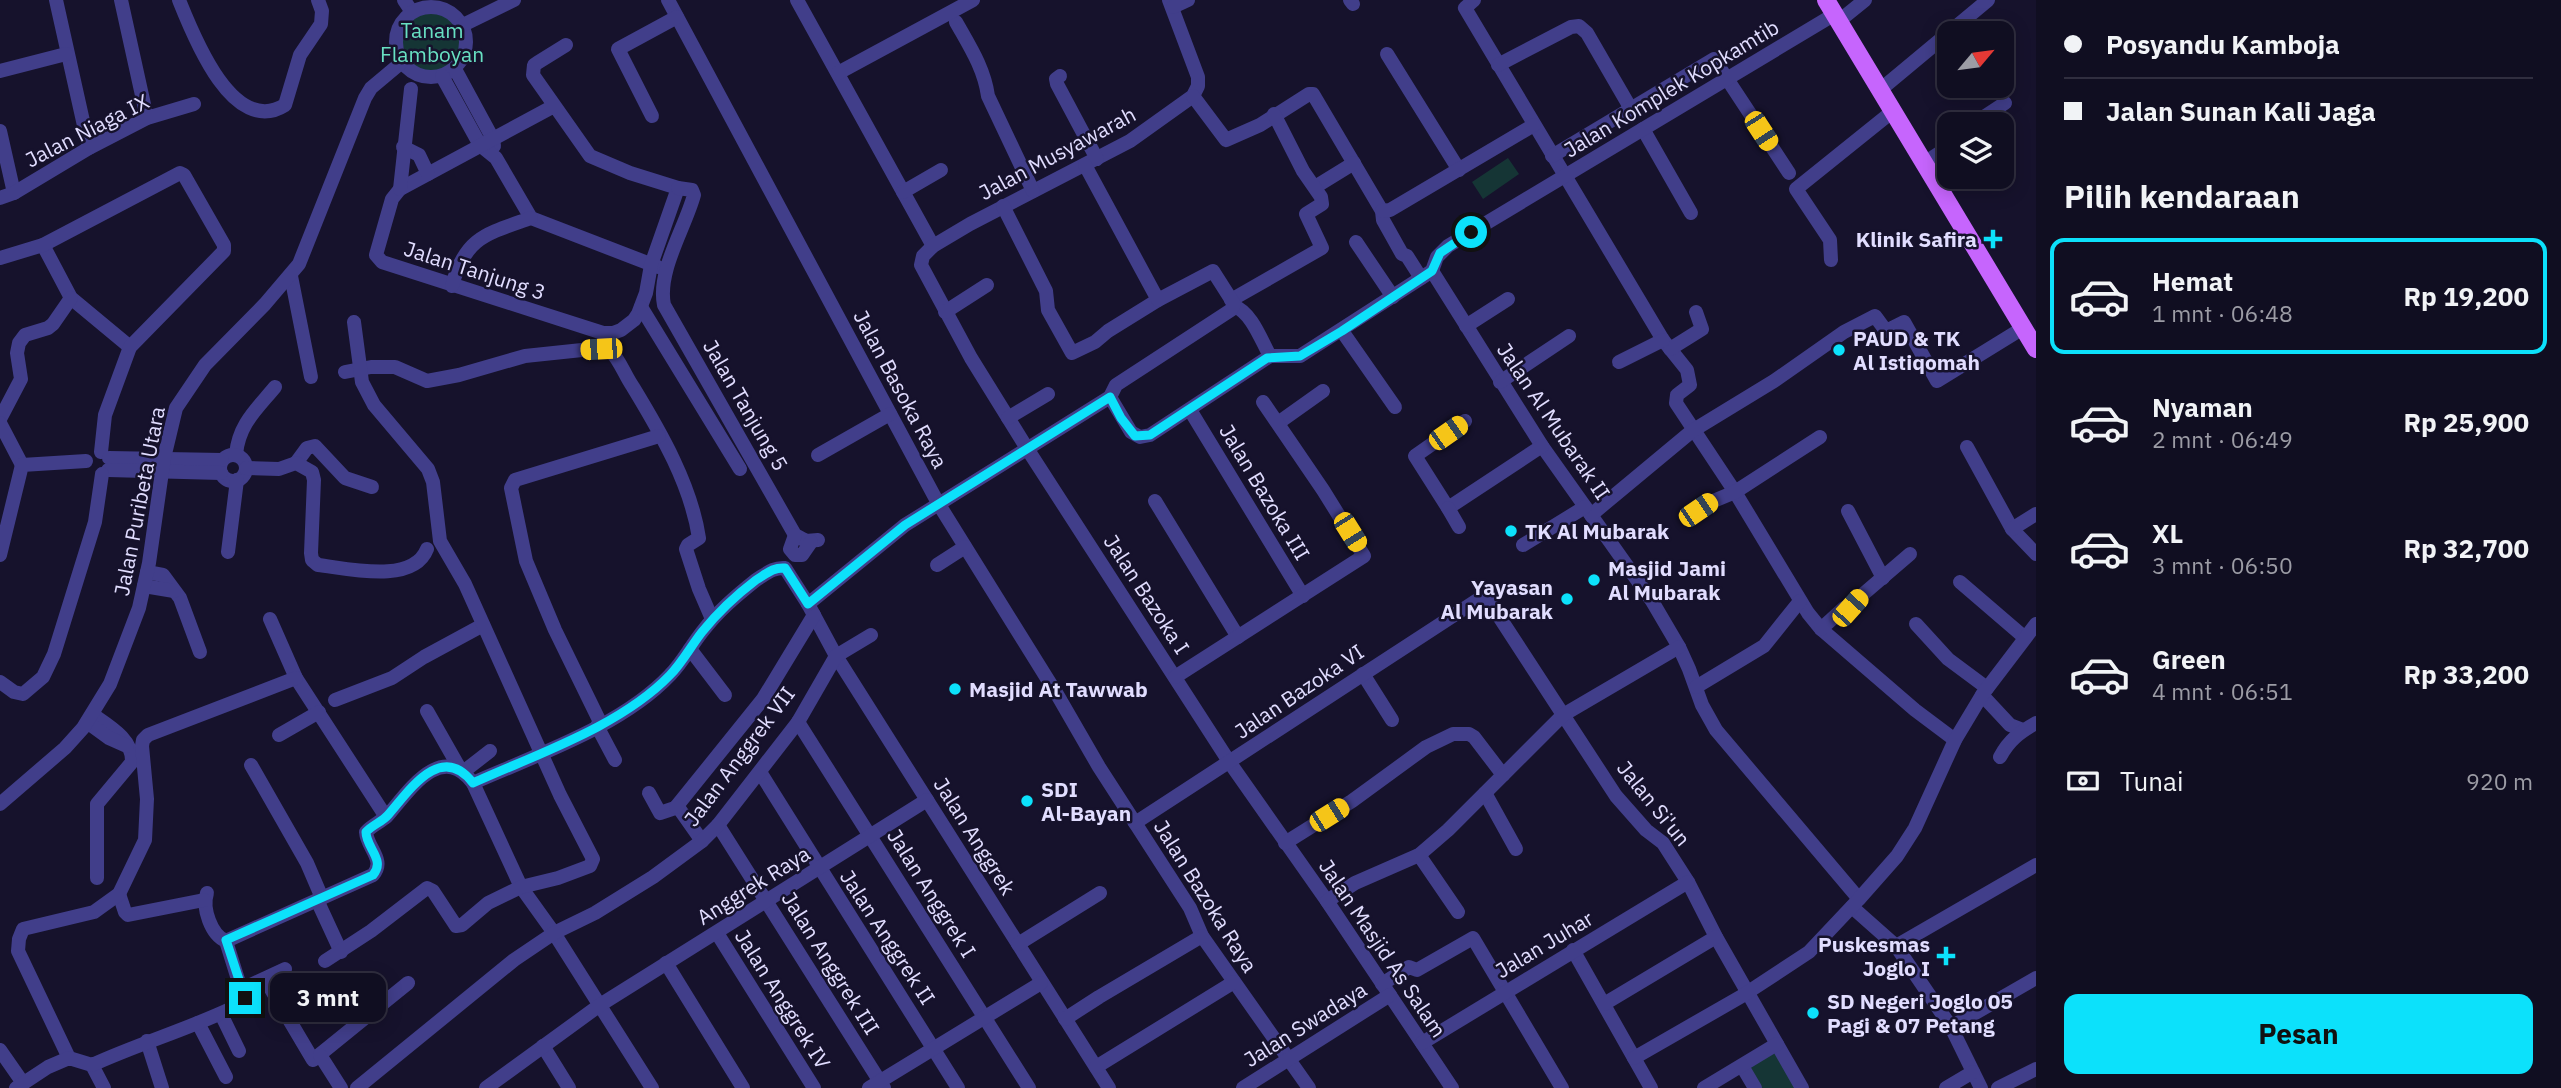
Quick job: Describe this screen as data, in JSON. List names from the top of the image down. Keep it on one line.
{"streets":{"street":["Jalan Komplek Kopkamtib","Jalan Niaga IX","Jalan Musyawarah","Jalan Tanjung 3","Jalan Basoka Raya","Jalan Tanjung 5","Jalan Al Mubarak II","Jalan Bazoka III","Jalan Puribeta Utara","Jalan Bazoka I","Jalan Bazoka VI","Jalan Anggrek VII","Jalan Si'un","Jalan Anggrek","Anggrek Raya","Jalan Anggrek I","Jalan Bazoka Raya","Jalan Anggrek II","Jalan Juhar","Jalan Masjid As Salam","Jalan Anggrek III","Jalan Anggrek IV","Jalan Swadaya"]},"crossings":[["Jalan Musyawarah","Jalan Bazoka I"],["Jalan Tanjung 3","Jalan Tanjung 5"],["Jalan Basoka Raya","Jalan Bazoka VI"],["Jalan Basoka Raya","Jalan Bazoka Raya"],["Jalan Bazoka I","Jalan Bazoka VI"],["Jalan Bazoka I","Jalan Masjid As Salam"],["Jalan Bazoka VI","Jalan Si'un"],["Jalan Bazoka VI","Jalan Bazoka Raya"],["Jalan Bazoka VI","Jalan Masjid As Salam"],["Jalan Anggrek VII","Jalan Anggrek"],["Jalan Anggrek VII","Jalan Anggrek I"],["Jalan Anggrek VII","Jalan Anggrek II"],["Jalan Anggrek VII","Jalan Anggrek III"],["Jalan Si'un","Jalan Juhar"],["Jalan Anggrek","Anggrek Raya"],["Anggrek Raya","Jalan Anggrek I"],["Anggrek Raya","Jalan Anggrek II"],["Anggrek Raya","Jalan Anggrek III"],["Anggrek Raya","Jalan Anggrek IV"],["Jalan Bazoka Raya","Jalan Swadaya"],["Jalan Juhar","Jalan Masjid As Salam"],["Jalan Juhar","Jalan Swadaya"],["Jalan Masjid As Salam","Jalan Swadaya"]],"parks":["Tanam Flamboyan"],"places":{"health":["Klinik Safira","Puskesmas Joglo I"],"other":["PAUD & TK Al Istiqomah","TK Al Mubarak","Masjid Jami Al Mubarak","Yayasan Al Mubarak","Masjid At Tawwab","SDI Al-Bayan","SD Negeri Joglo 05 Pagi & 07 Petang"]},"north":"top right","page":{"banner":["Posyandu Kamboja","Jalan Sunan Kali Jaga"],"heading":"Pilih kendaraan","list":[{"name":"Hemat","note":"1 mnt · 06:48","value":"Rp 19,200"},{"name":"Nyaman","note":"2 mnt · 06:49","value":"Rp 25,900"},{"name":"XL","note":"3 mnt · 06:50","value":"Rp 32,700"},{"name":"Green","note":"4 mnt · 06:51","value":"Rp 33,200"}],"pay":["Tunai","920 m"],"bubble":"3 mnt","buttons":"Pesan"}}
